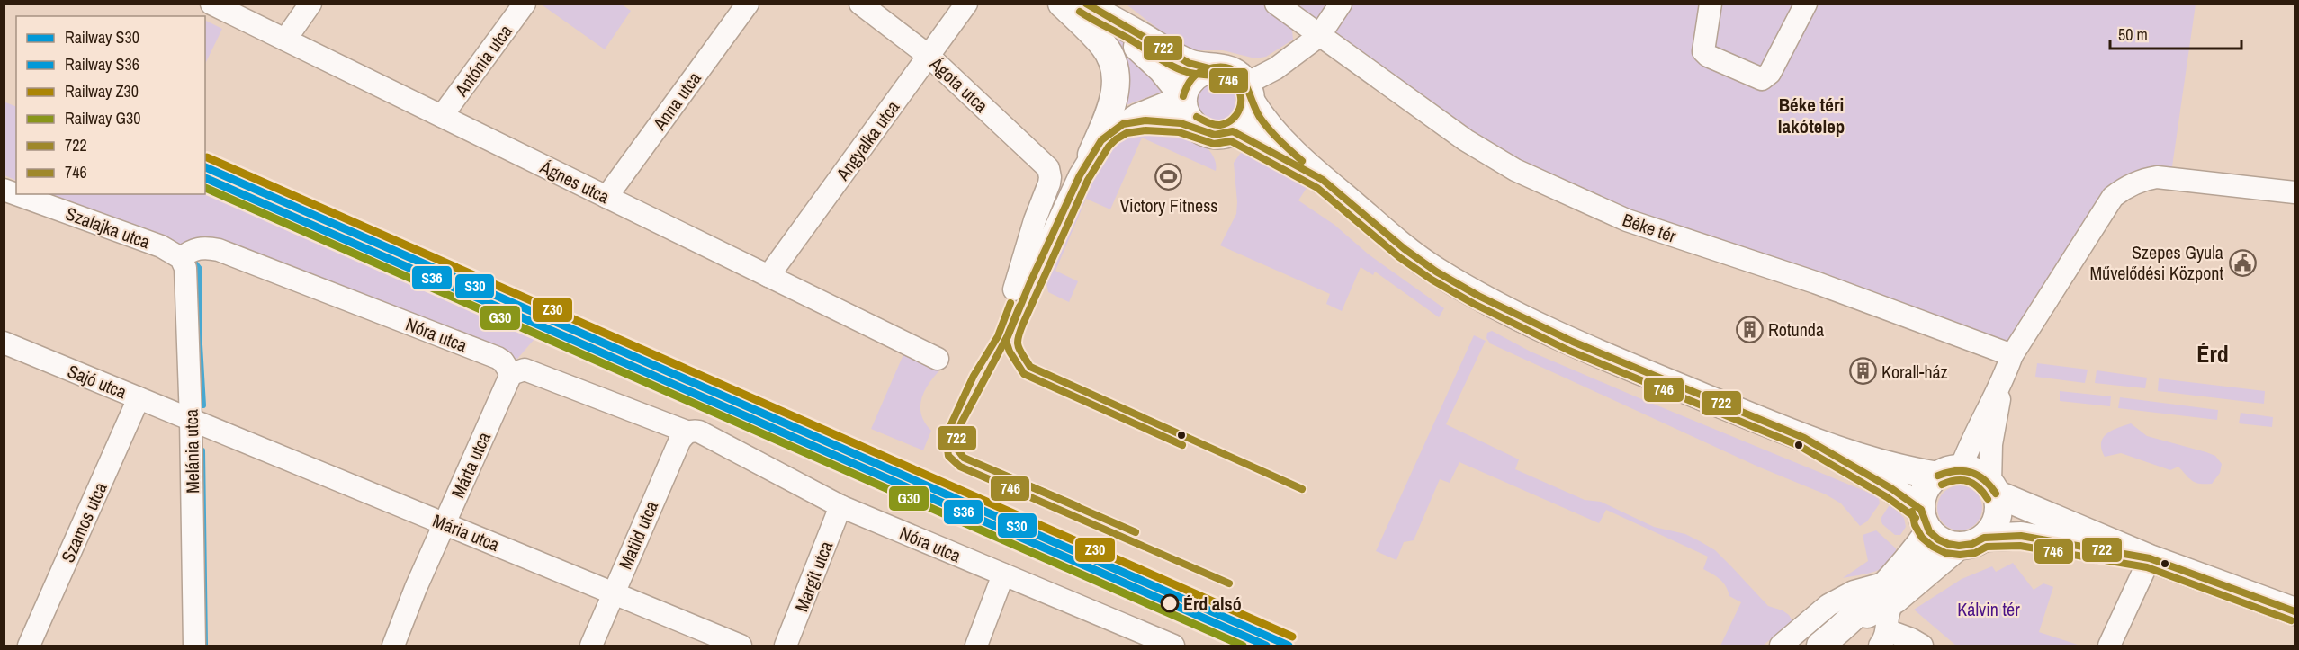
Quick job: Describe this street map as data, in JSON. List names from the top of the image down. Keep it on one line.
{"streets":{"street":["Antónia utca","Ágota utca","Anna utca","Angyalka utca","Ágnes utca","Szalajka utca","Béke tér","Nóra utca","Sajó utca","Melánia utca","Márta utca","Szamos utca","Mária utca","Matild utca","Margit utca"]},"crossings":[["Antónia utca","Ágnes utca"],["Ágota utca","Angyalka utca"],["Anna utca","Ágnes utca"],["Angyalka utca","Ágnes utca"],["Szalajka utca","Nóra utca"],["Szalajka utca","Melánia utca"],["Nóra utca","Melánia utca"],["Nóra utca","Márta utca"],["Nóra utca","Matild utca"],["Nóra utca","Margit utca"],["Sajó utca","Melánia utca"],["Sajó utca","Szamos utca"],["Sajó utca","Mária utca"],["Melánia utca","Mária utca"],["Márta utca","Mária utca"],["Mária utca","Matild utca"]],"districts":["Béke téri lakótelep","Érd"],"parks":["Kálvin tér"],"places":{"sports":["Victory Fitness"],"public building":["Szepes Gyula Művelődési Központ"],"building":["Rotunda","Korall-ház"],"other":["Érd alsó"]},"lines":["transit line 722","transit line 746","rail line Z30","rail line S30","rail line S36","rail line G30"],"legend":["Railway S30","Railway S36","Railway Z30","Railway G30","722","746"],"scale_bar":"50 m"}
